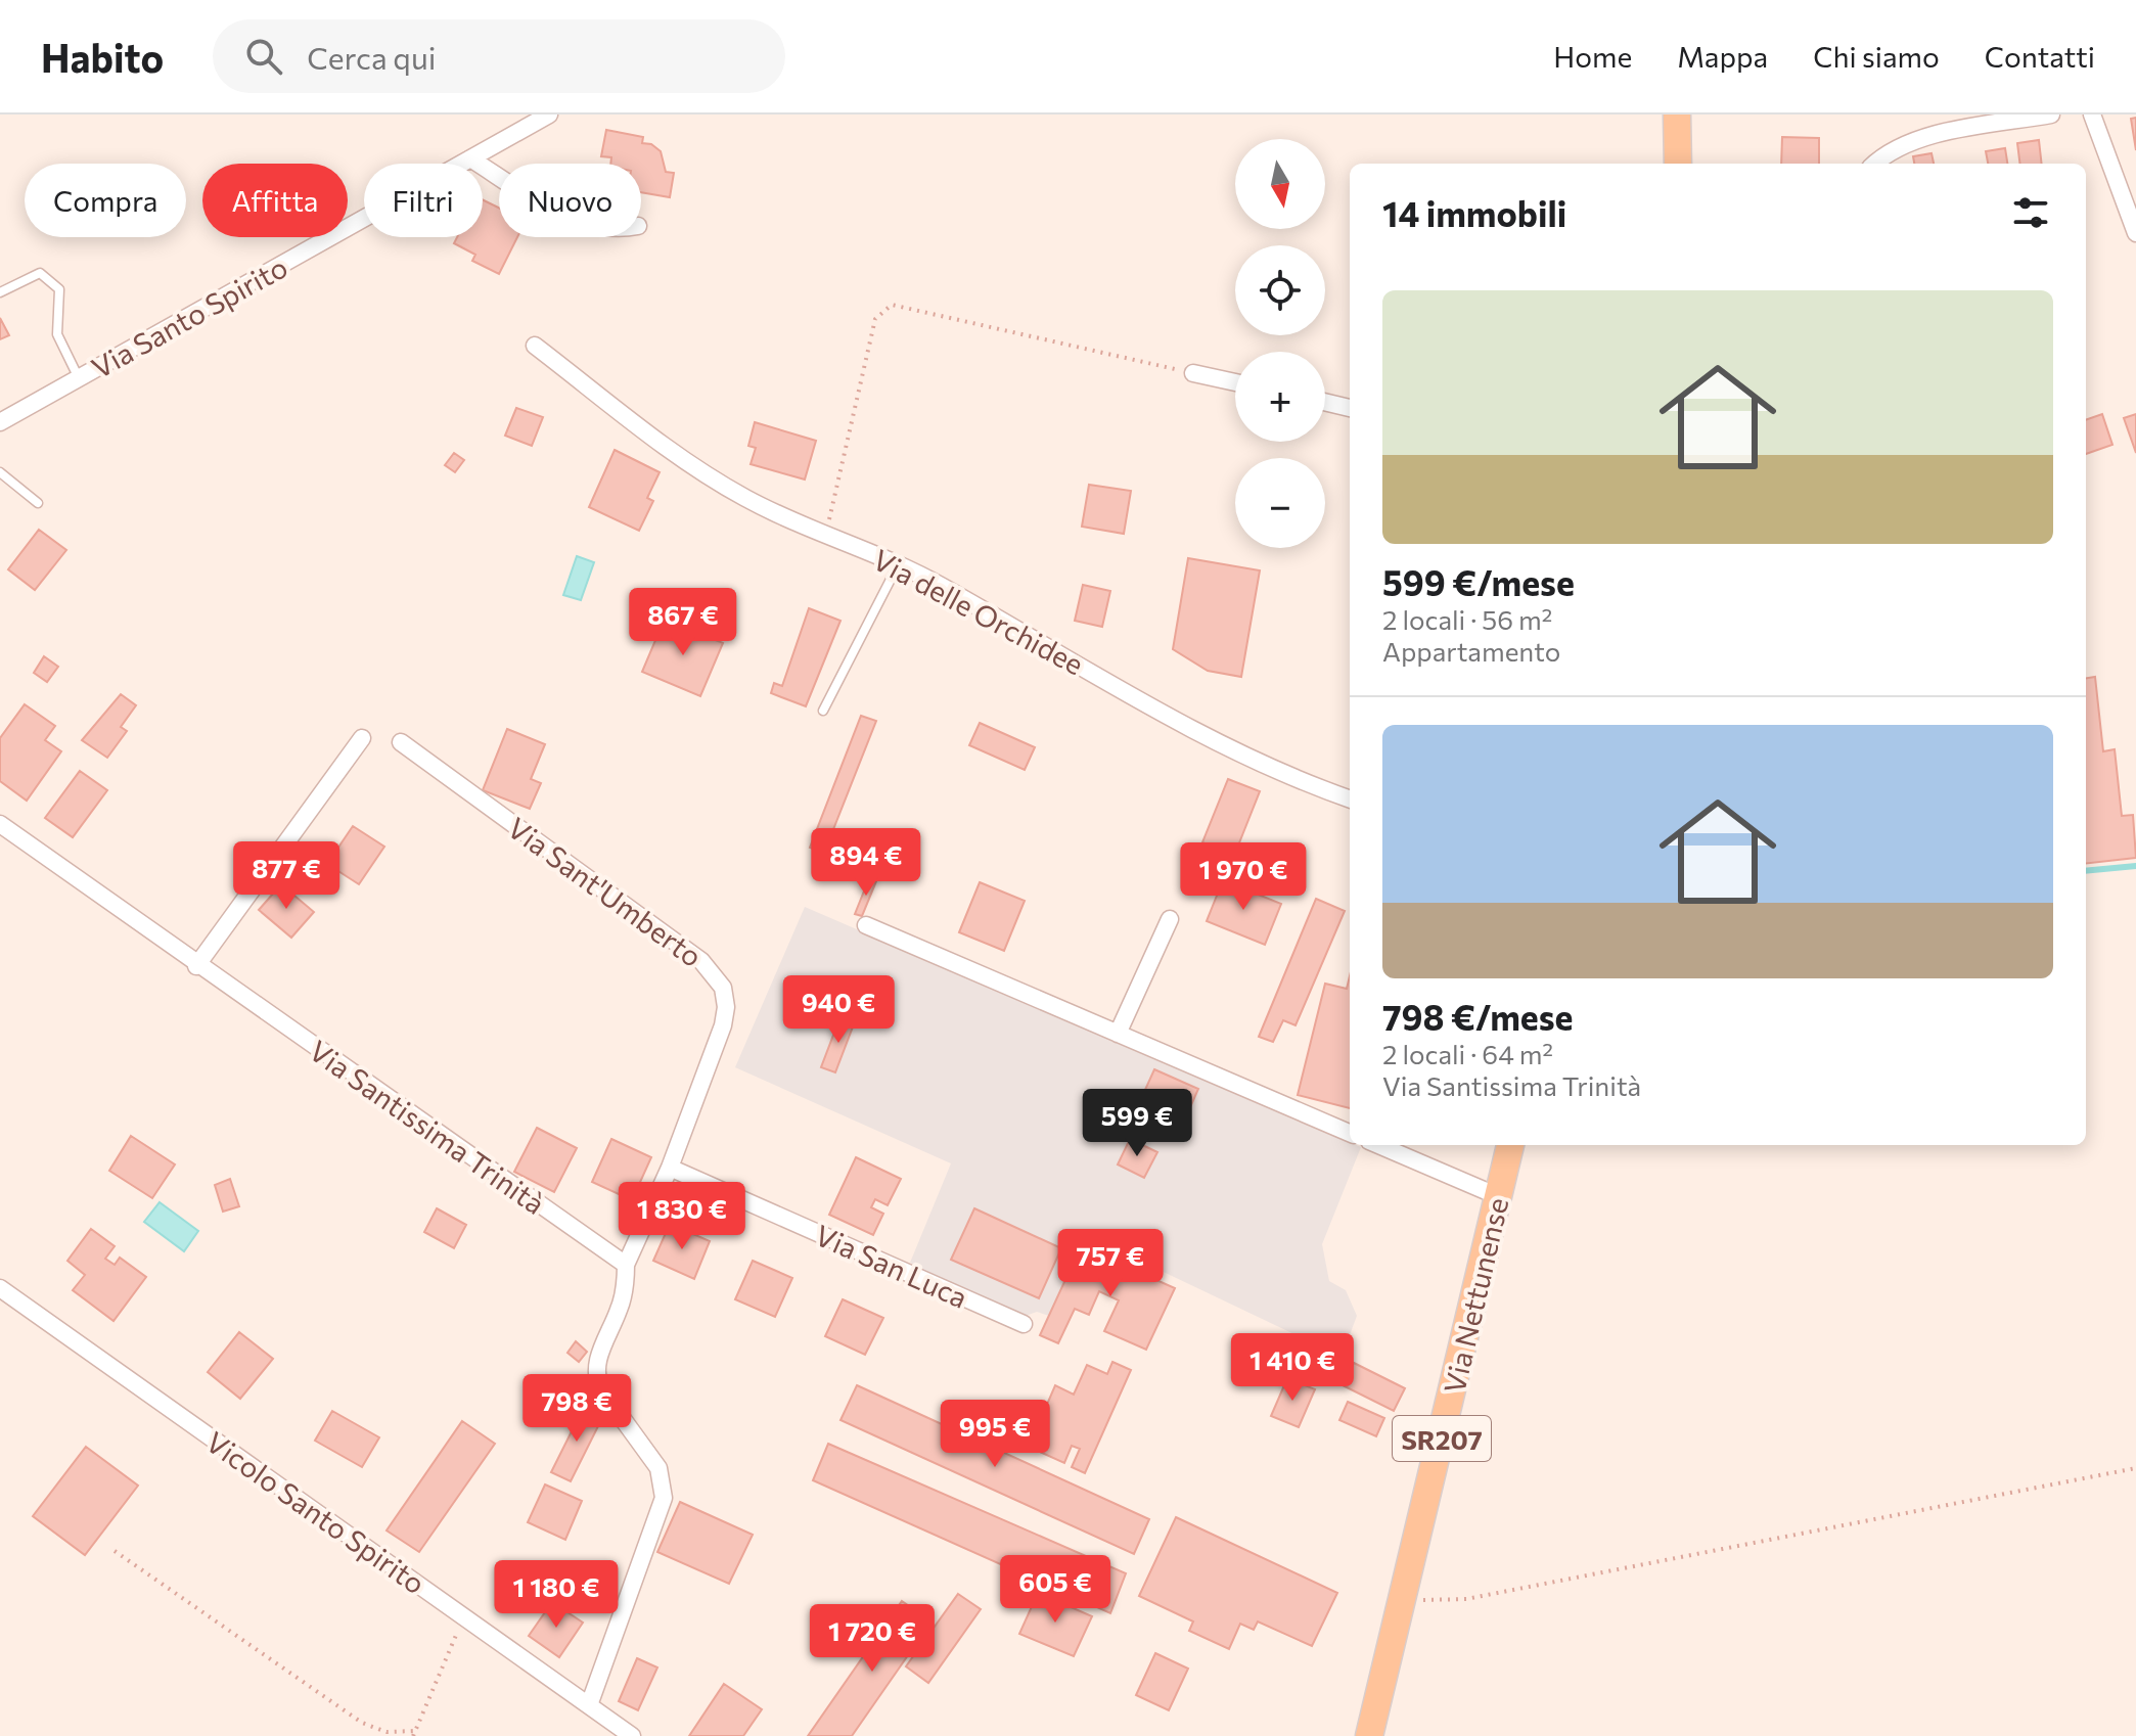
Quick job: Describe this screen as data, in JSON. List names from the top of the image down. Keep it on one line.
{"streets":{"main road":["Via Nettunense","SR207"],"street":["Via Santo Spirito","Via delle Orchidee","Via Sant'Umberto","Via Santissima Trinità","Via San Luca","Vicolo Santo Spirito"]},"crossings":[["Via Sant'Umberto","Via Santissima Trinità"],["Via Sant'Umberto","Via San Luca"]],"north":"bottom","page":{"header":"Habito","search":"Cerca qui","nav":["Home","Mappa","Chi siamo","Contatti"],"map_buttons":["+","−"],"chip":["Compra","Affitta","Filtri","Nuovo"],"heading":"14 immobili","list":[{"name":"599 €/mese","note":"2 locali · 56 m² · Appartamento"},{"name":"798 €/mese","note":"2 locali · 64 m² · Via Santissima Trinità"}],"price":["867 €","894 €","877 €","1 970 €","940 €","599 €","1 830 €","757 €","1 410 €","798 €","995 €","605 €","1 180 €","1 720 €"]}}
